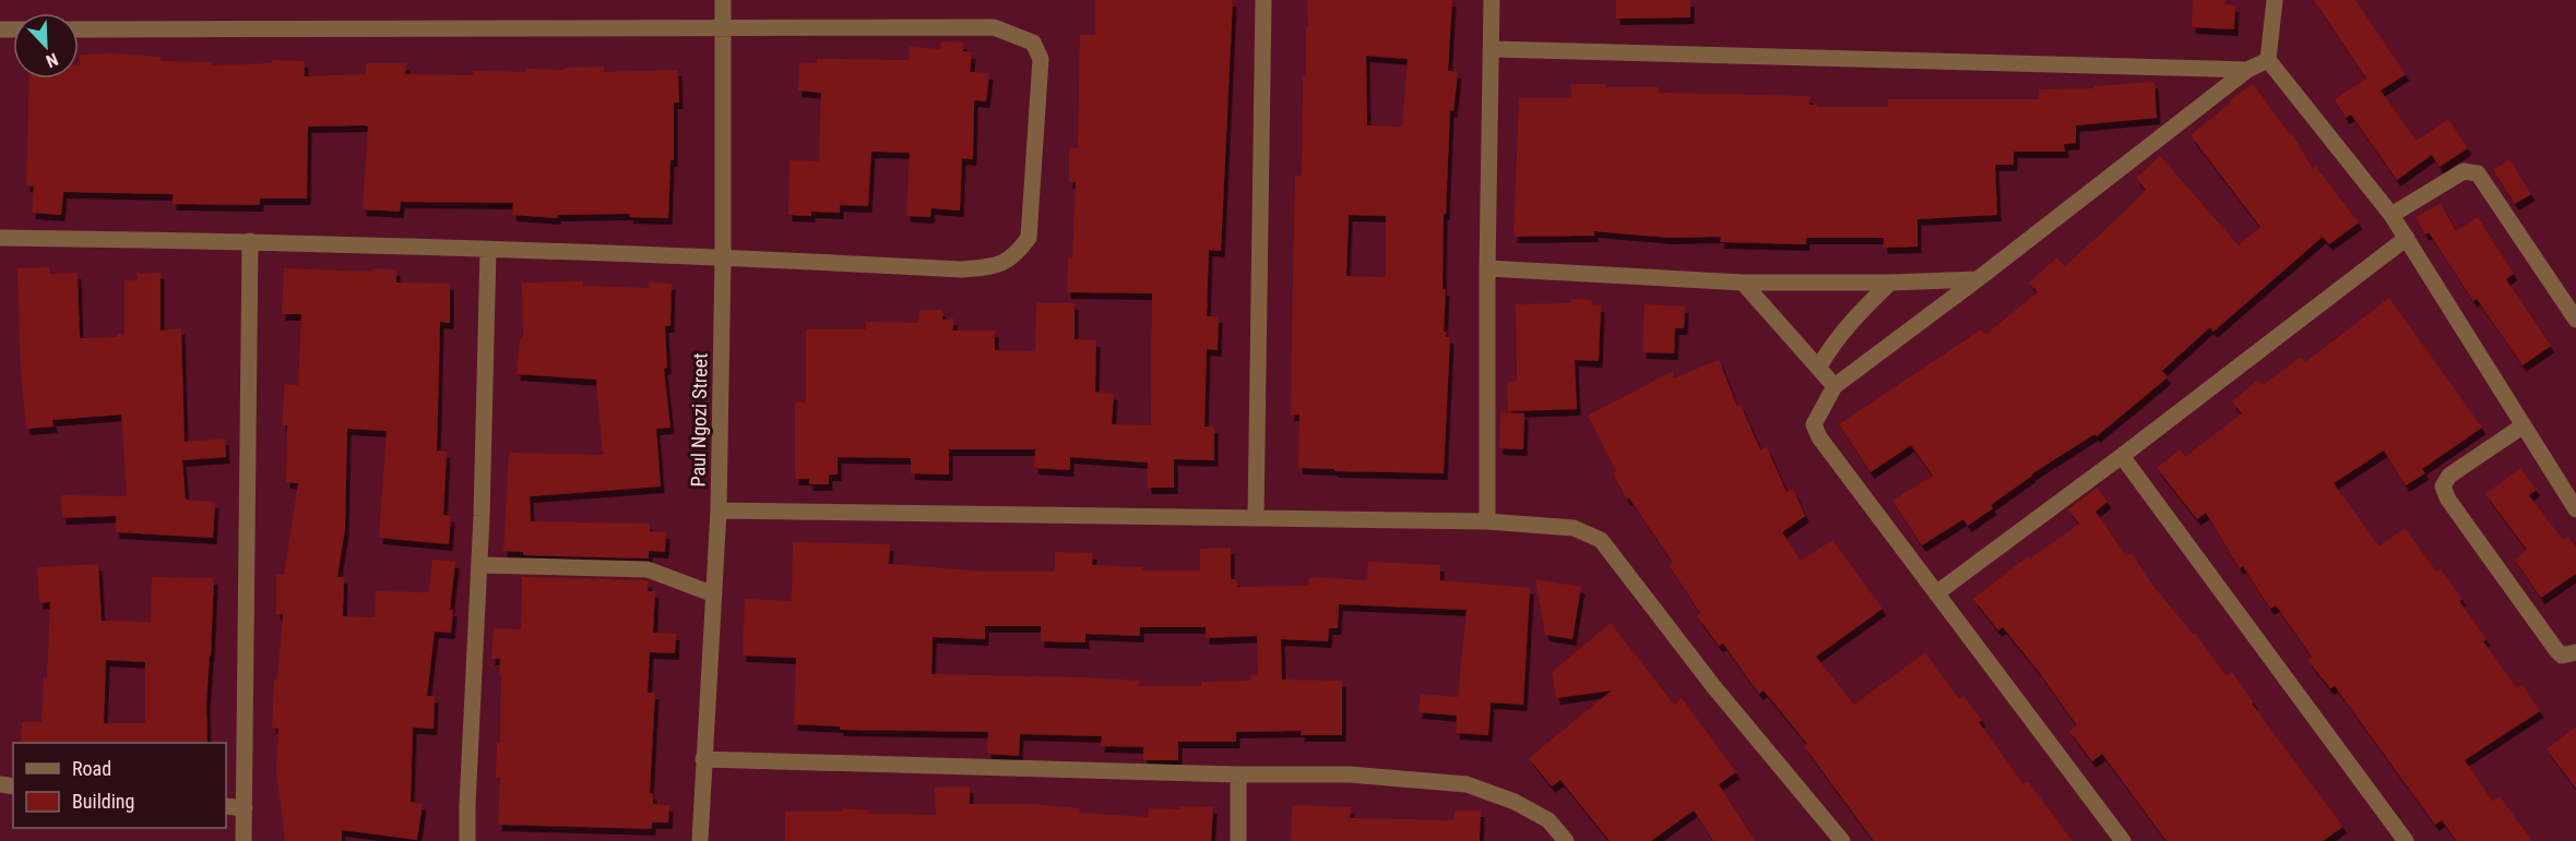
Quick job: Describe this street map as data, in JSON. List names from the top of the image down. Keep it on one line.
{"streets":{"street":["Paul Ngozi Street"]},"legend":["Road","Building"],"north":"bottom right"}
